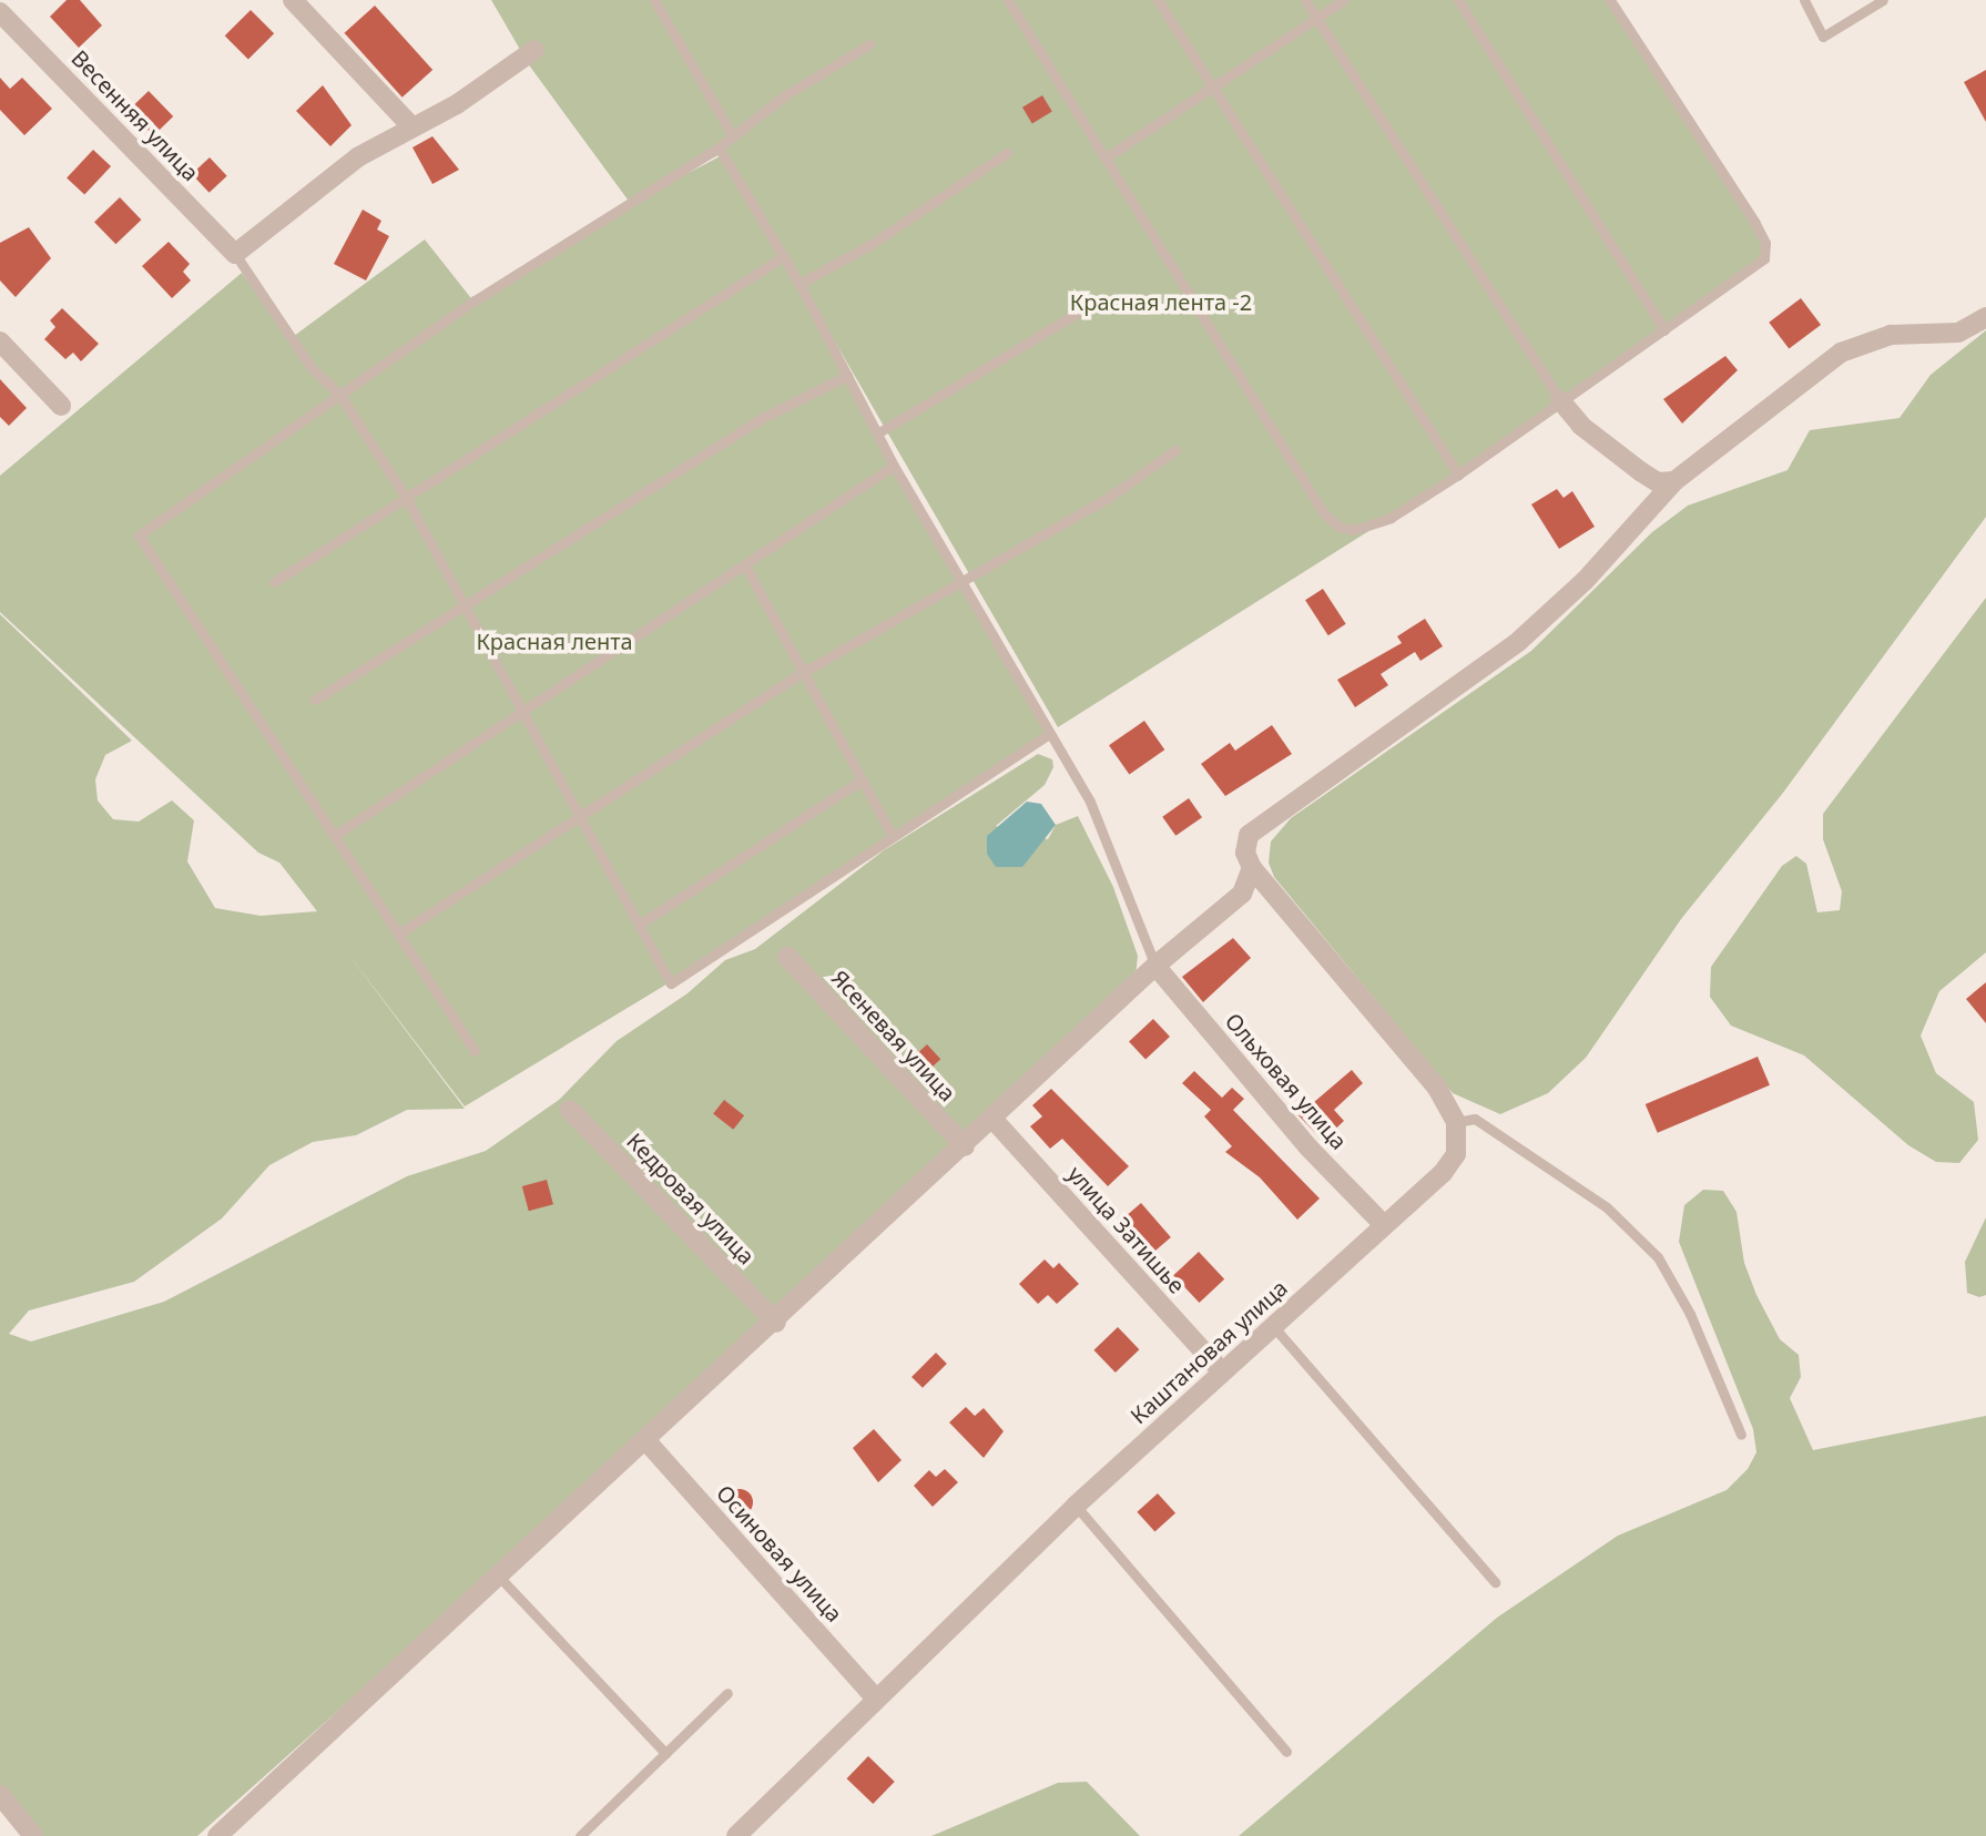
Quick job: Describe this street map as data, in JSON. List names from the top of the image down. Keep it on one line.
{"streets":{"street":["Весенняя улица","Ясеневая улица","Ольховая улица","Кедровая улица","улица Затишье","Каштановая улица","Осиновая улица"]},"crossings":[["Ольховая улица","Каштановая улица"],["улица Затишье","Каштановая улица"],["Каштановая улица","Осиновая улица"]],"parks":["Красная лента -2","Красная лента"]}
